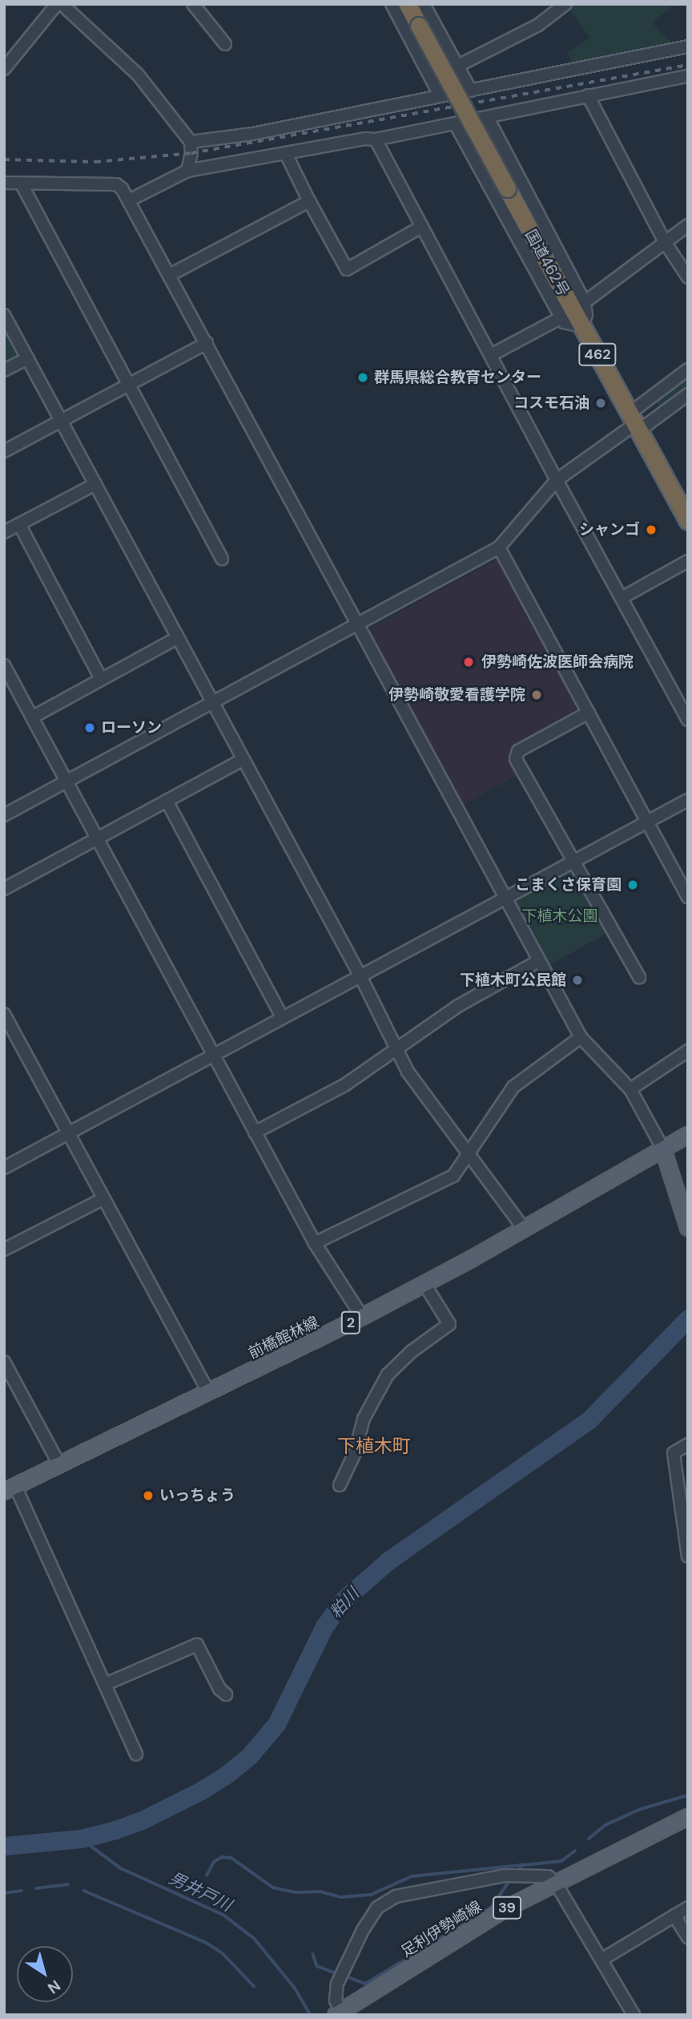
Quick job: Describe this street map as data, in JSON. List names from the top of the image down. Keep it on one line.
{"streets":{"highway":["国道462号","462"],"main road":["2","前橋館林線","39","足利伊勢崎線"]},"districts":["下植木町"],"water":["粕川","男井戸川"],"parks":["下植木公園"],"places":["群馬県総合教育センター","コスモ石油","シャンゴ","伊勢崎佐波医師会病院","伊勢崎敬愛看護学院","ローソン","こまくさ保育園","下植木町公民館","いっちょう"],"north":"bottom right"}
